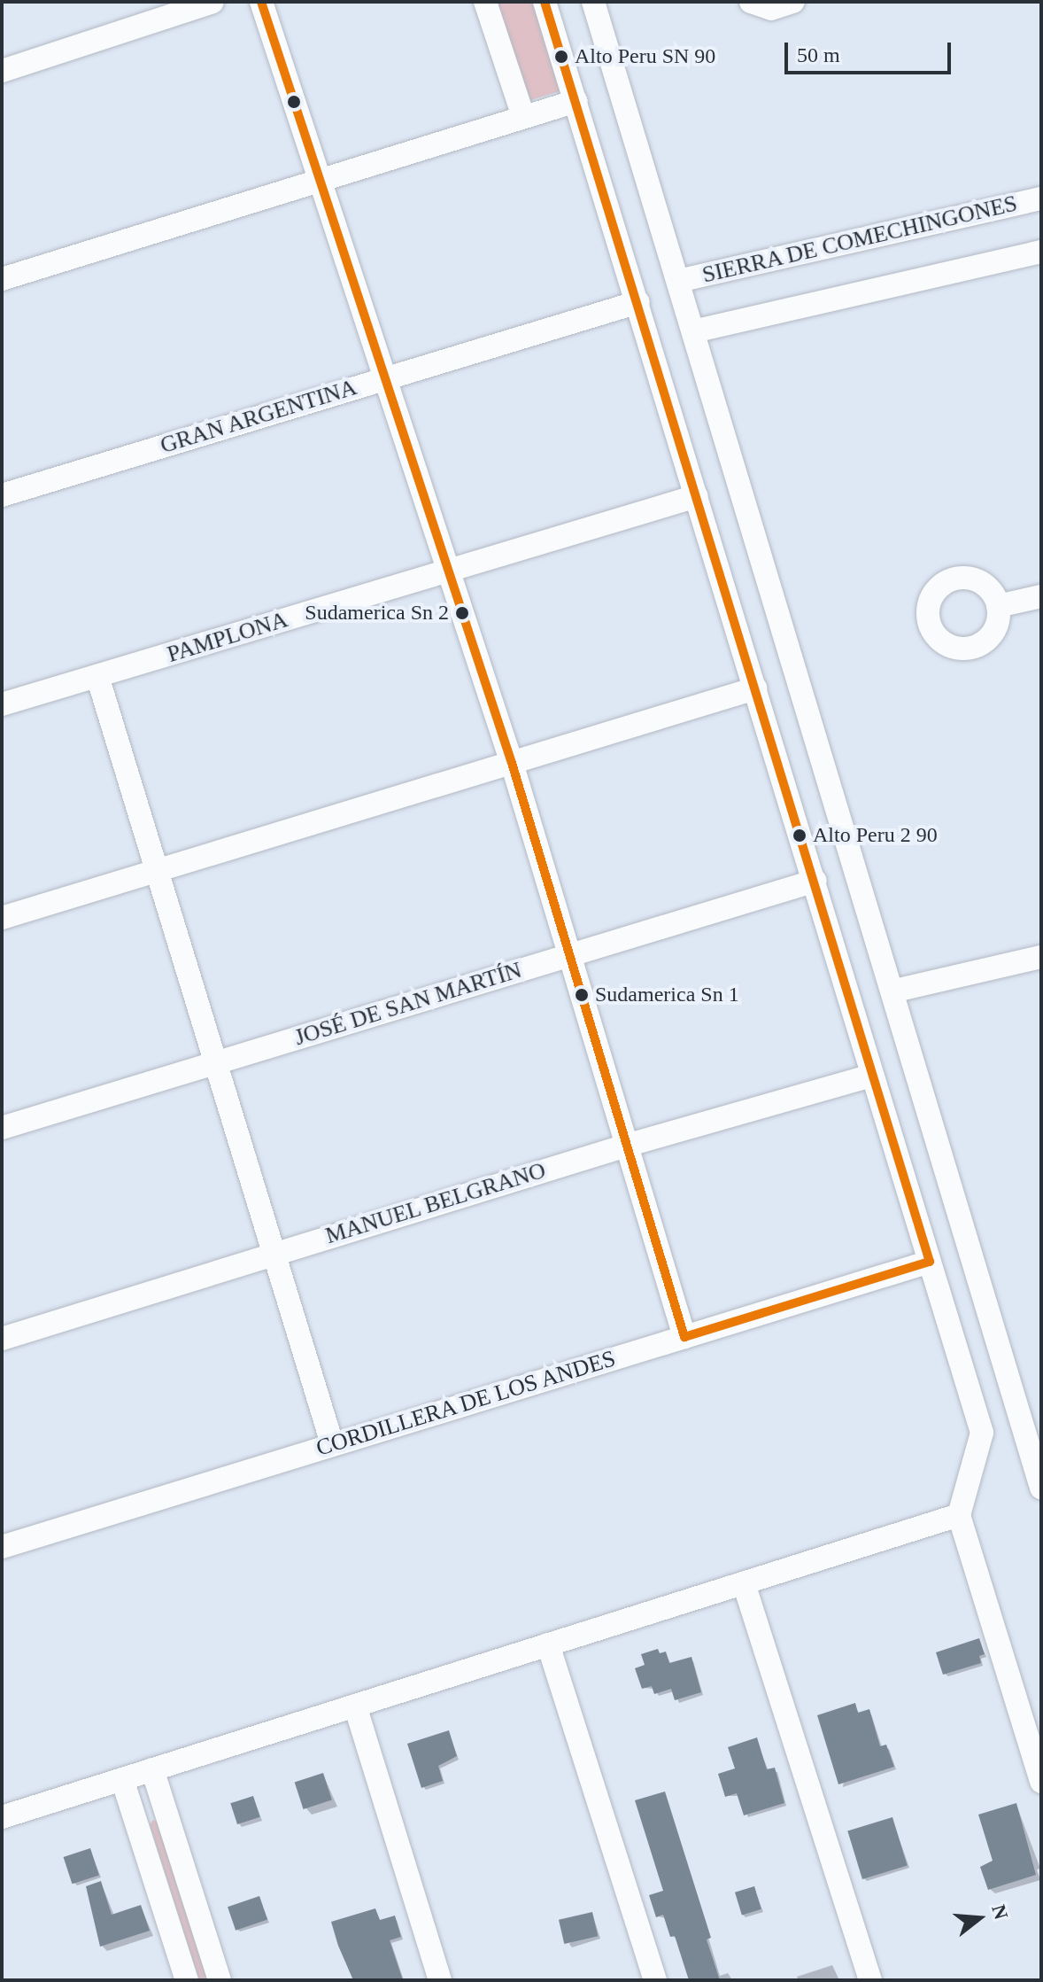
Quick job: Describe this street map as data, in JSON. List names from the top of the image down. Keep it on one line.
{"streets":{"street":["SIERRA DE COMECHINGONES","GRAN ARGENTINA","PAMPLONA","JOSÉ DE SAN MARTÍN","MANUEL BELGRANO","CORDILLERA DE LOS ANDES"]},"places":["Alto Peru SN 90","Sudamerica Sn 2","Alto Peru 2 90","Sudamerica Sn 1"],"scale_bar":"50 m","north":"right"}
